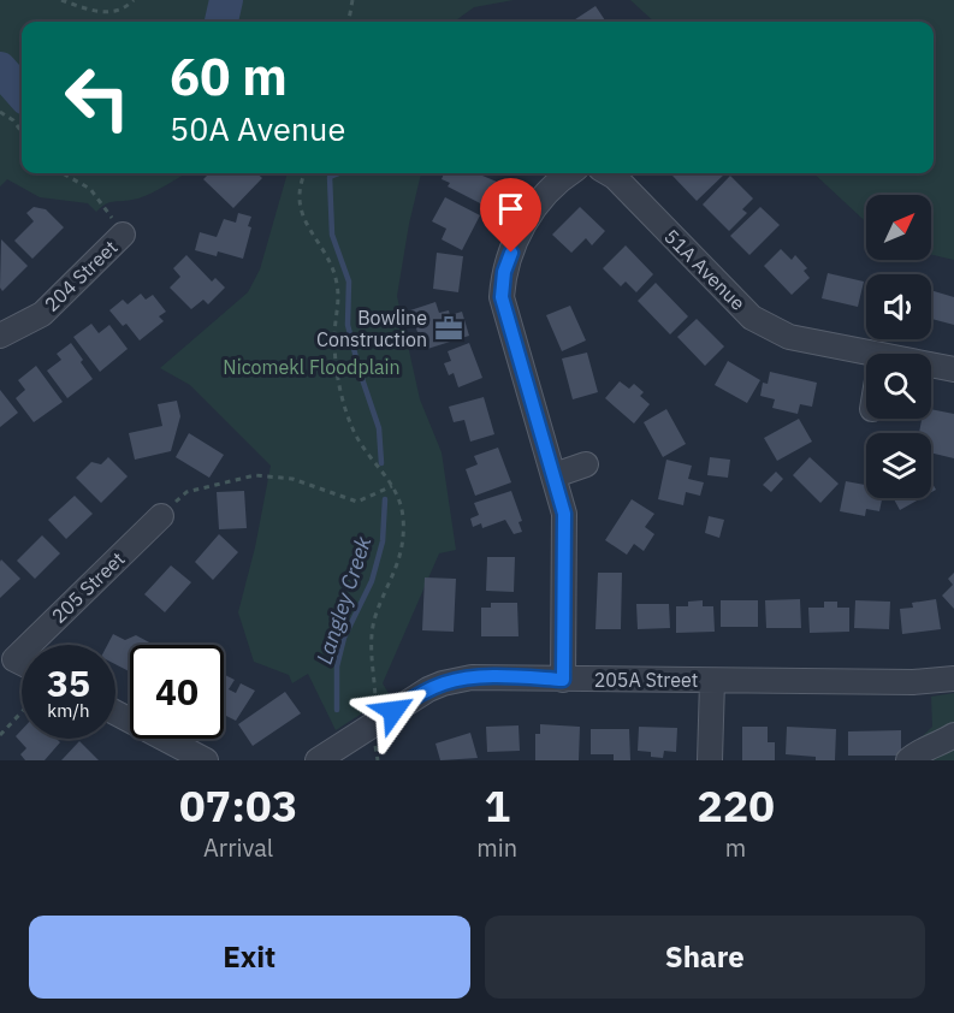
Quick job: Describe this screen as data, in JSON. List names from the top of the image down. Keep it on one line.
{"streets":{"street":["51A Avenue","204 Street","205 Street","205A Street"]},"water":["Langley Creek"],"parks":["Nicomekl Floodplain"],"places":{"office":["Bowline Construction"]},"north":"top right","page":{"turn":["60 m","50A Avenue"],"speed":"35 km/h","limit":"40","eta":["07:03","Arrival","1","min","220","m"],"buttons":["Exit","Share"]}}
